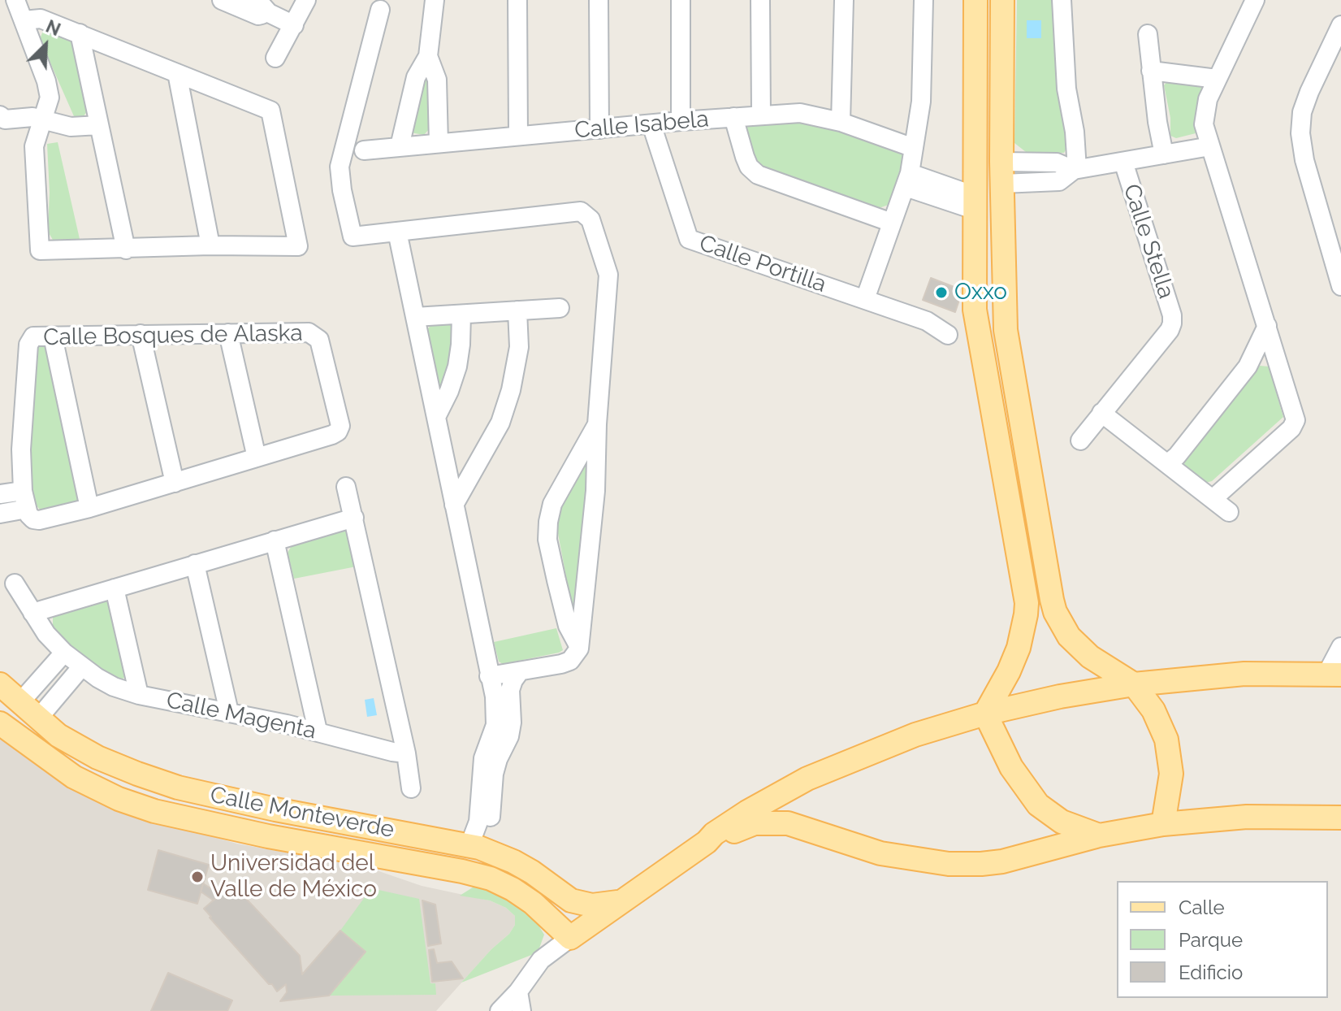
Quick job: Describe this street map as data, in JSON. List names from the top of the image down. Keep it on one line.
{"streets":{"main road":["Calle Monteverde"],"street":["Calle Isabela","Calle Stella","Calle Portilla","Calle Bosques de Alaska","Calle Magenta"]},"crossings":[["Calle Isabela","Calle Portilla"]],"places":["Oxxo","Universidad del Valle de México"],"legend":["Calle","Parque","Edificio"],"north":"top right"}
